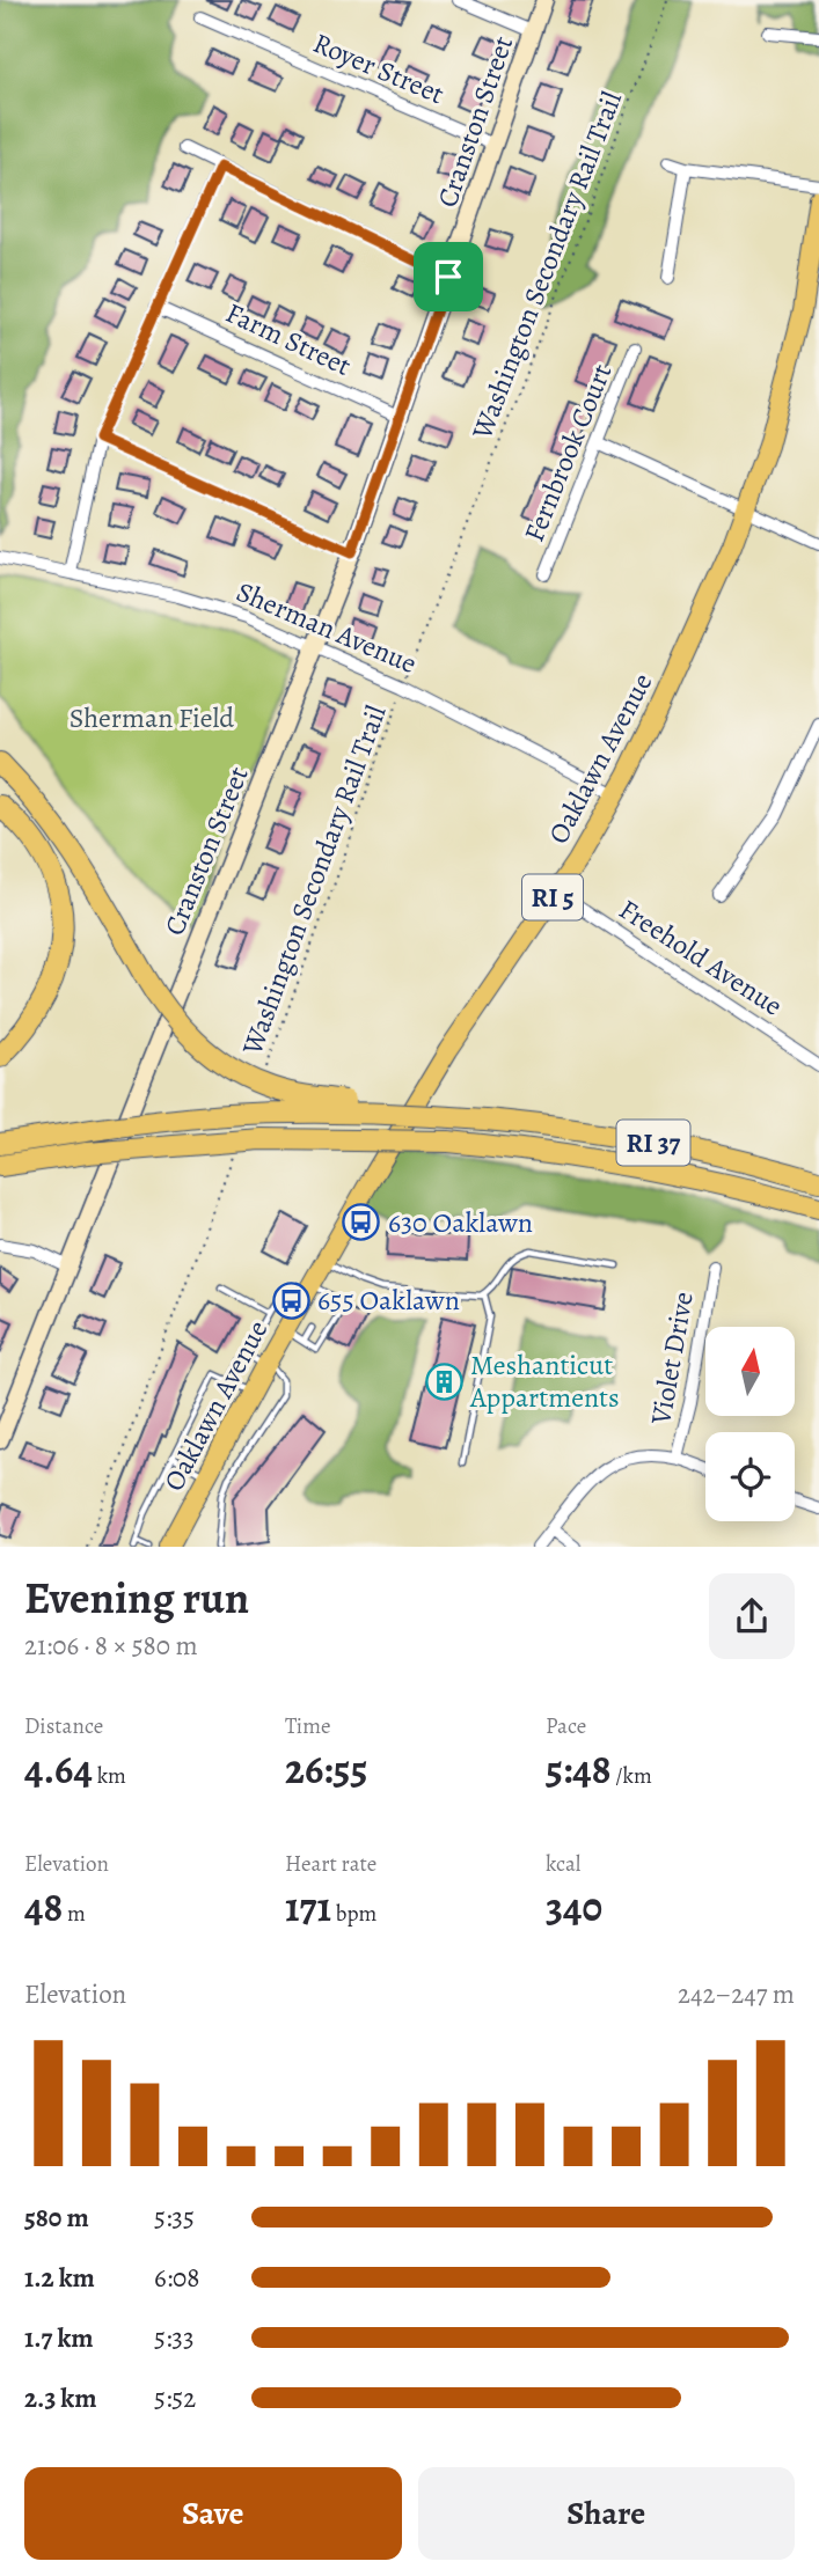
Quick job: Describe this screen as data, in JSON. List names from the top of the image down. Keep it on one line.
{"streets":{"highway":["RI 37"],"main road":["Oaklawn Avenue","RI 5"],"street":["Royer Street","Cranston Street","Farm Street","Fernbrook Court","Sherman Avenue","Freehold Avenue","Violet Drive"],"path":["Washington Secondary Rail Trail"]},"crossings":[["Royer Street","Cranston Street"],["Cranston Street","Farm Street"],["Cranston Street","Sherman Avenue"],["Washington Secondary Rail Trail","Sherman Avenue"],["Sherman Avenue","Oaklawn Avenue"],["Oaklawn Avenue","Freehold Avenue"]],"parks":["Sherman Field"],"places":{"bus stop":["630 Oaklawn","655 Oaklawn"],"building":["Meshanticut Appartments"]},"north":"top","page":{"heading":["Evening run","21:06 · 8 × 580 m"],"stats":[["Distance","4.64 km"],["Time","26:55"],["Pace","5:48 /km"],["Elevation","48 m"],["Heart rate","171 bpm"],["kcal","340"]],"chart":["Elevation","242–247 m"],"list":[{"name":"580 m","note":"5:35"},{"name":"1.2 km","note":"6:08"},{"name":"1.7 km","note":"5:33"},{"name":"2.3 km","note":"5:52"}],"buttons":["Save","Share"]}}
